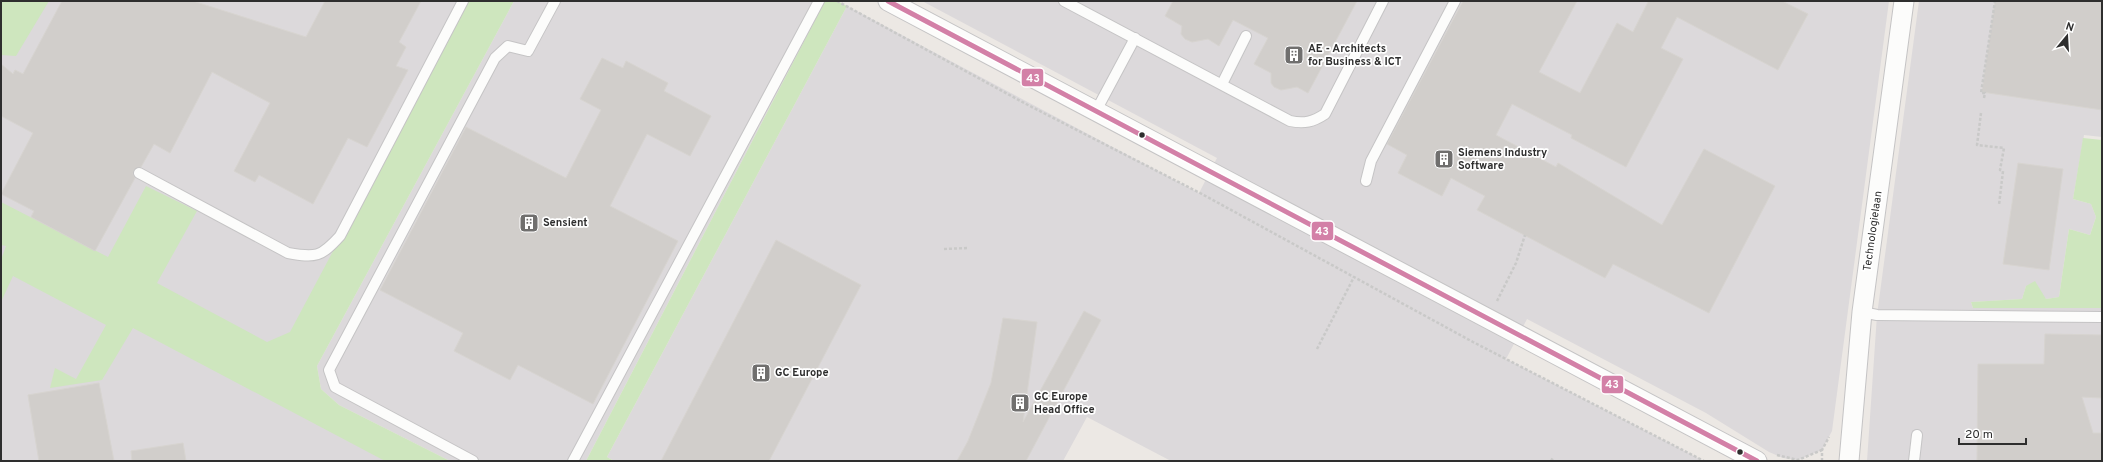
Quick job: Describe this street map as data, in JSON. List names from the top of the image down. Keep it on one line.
{"streets":{"street":["Technologielaan"]},"places":{"building":["AE - Architects for Business & ICT","Siemens Industry Software","Sensient","GC Europe","GC Europe Head Office"]},"lines":["transit line 43"],"scale_bar":"20 m","north":"top"}
